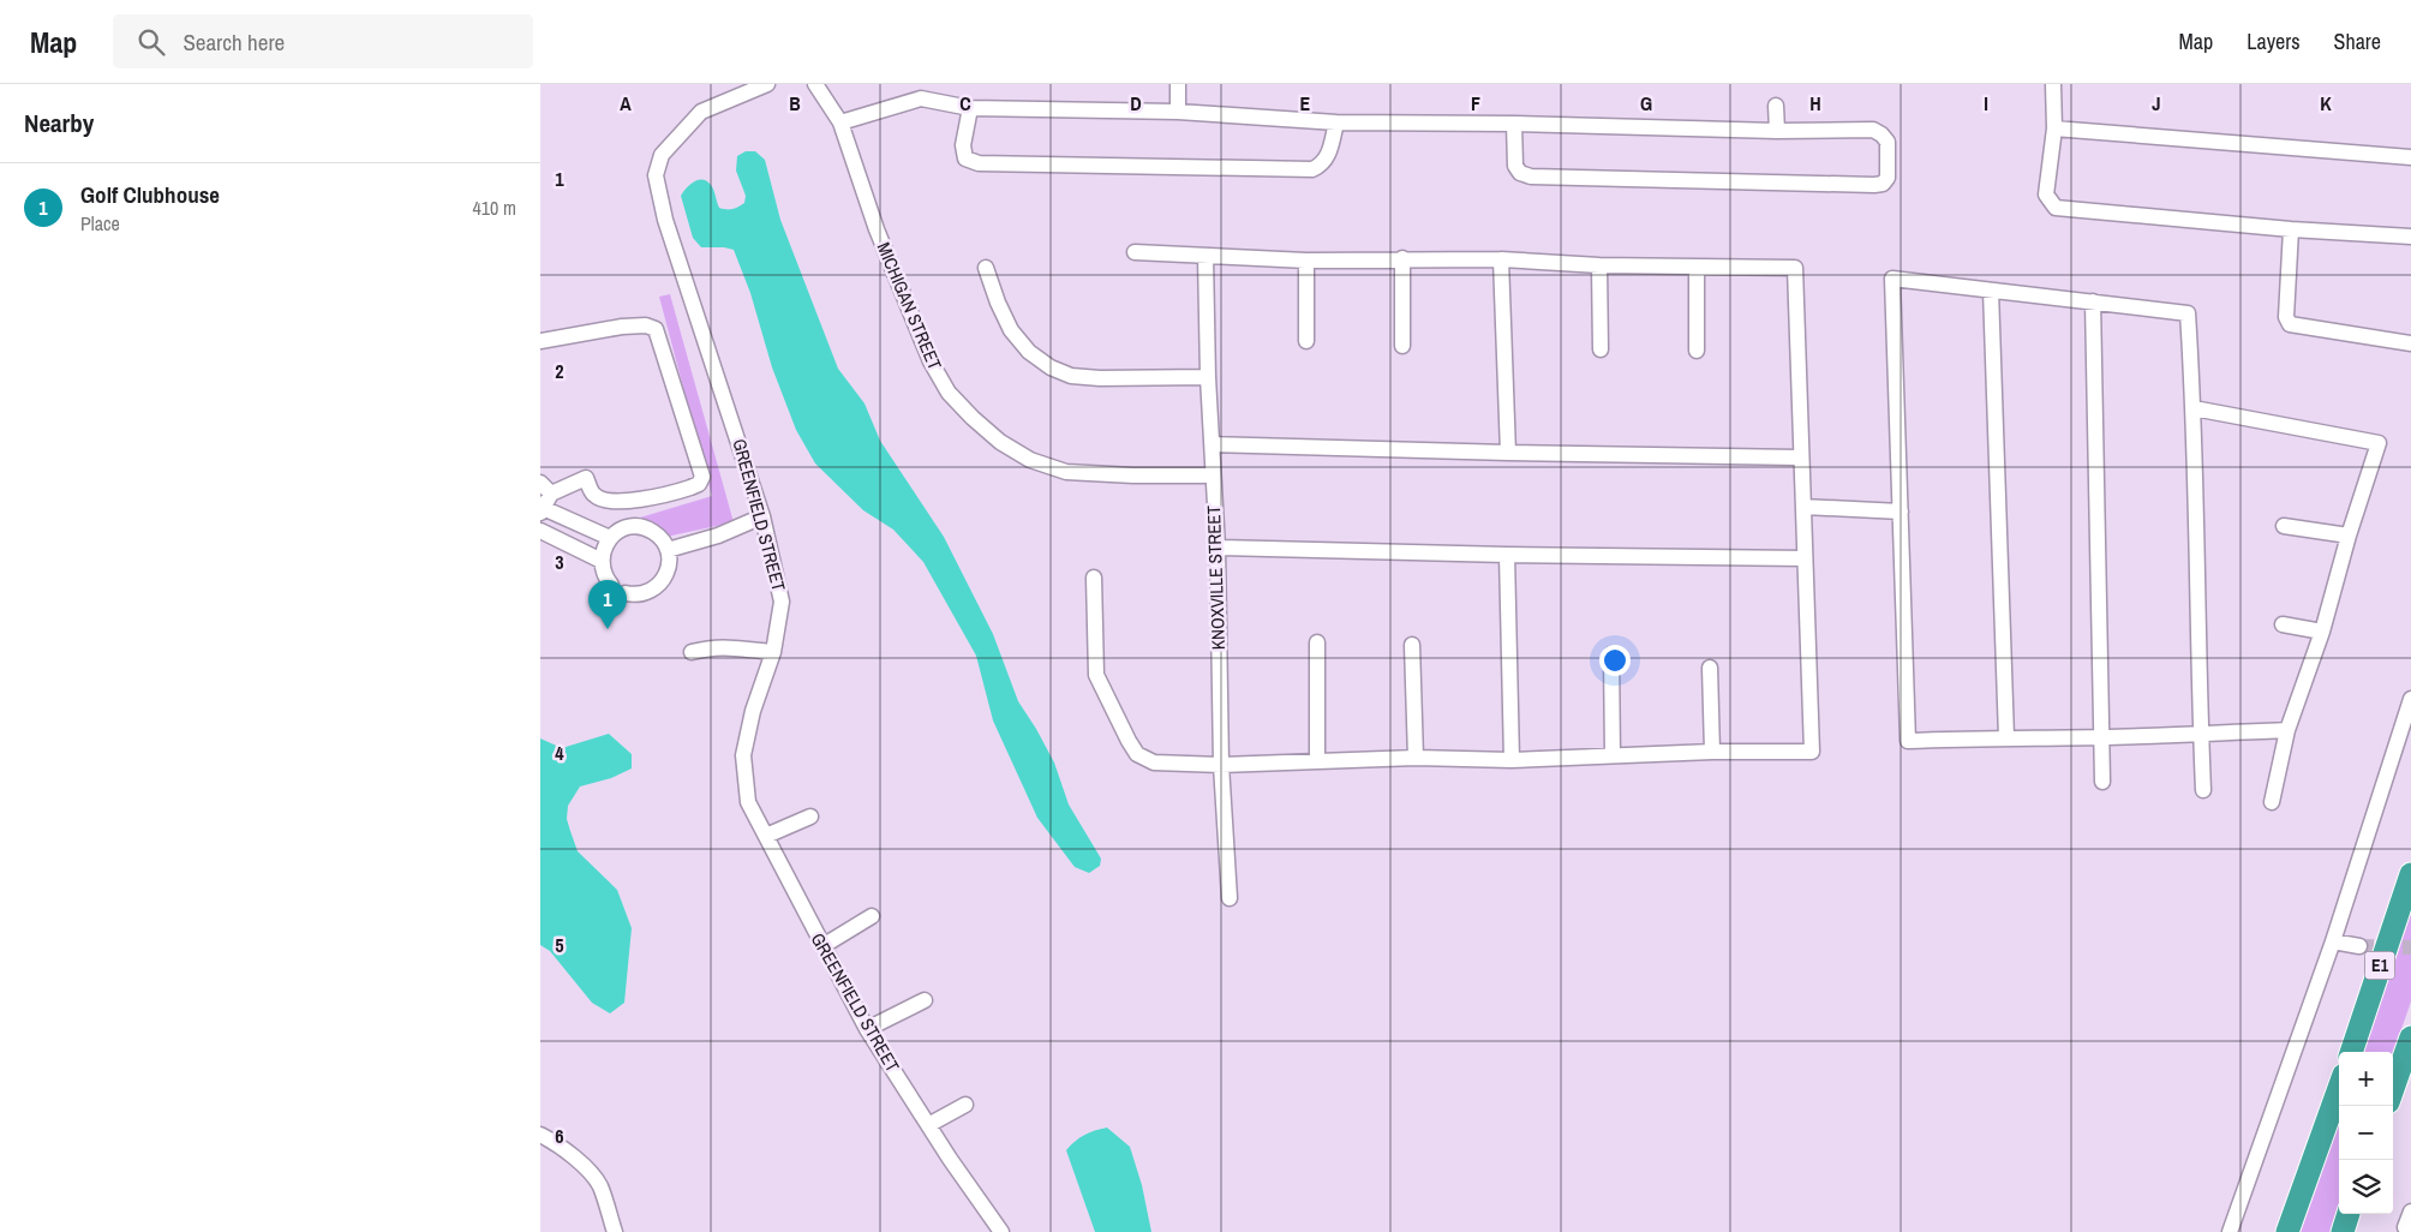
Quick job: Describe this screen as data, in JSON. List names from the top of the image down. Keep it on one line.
{"streets":{"highway":["E1"],"street":["MICHIGAN STREET","GREENFIELD STREET","KNOXVILLE STREET"]},"crossings":[["MICHIGAN STREET","KNOXVILLE STREET"]],"page":{"header":"Map","search":"Search here","nav":["Map","Layers","Share"],"heading":"Nearby","list":[{"mark":"1","name":"Golf Clubhouse","note":"Place","value":"410 m"}],"pins":"1","map_buttons":["+","−"]},"grid":{"columns":["A","B","C","D","E","F","G","H","I","J","K"],"rows":["1","2","3","4","5","6"]}}
